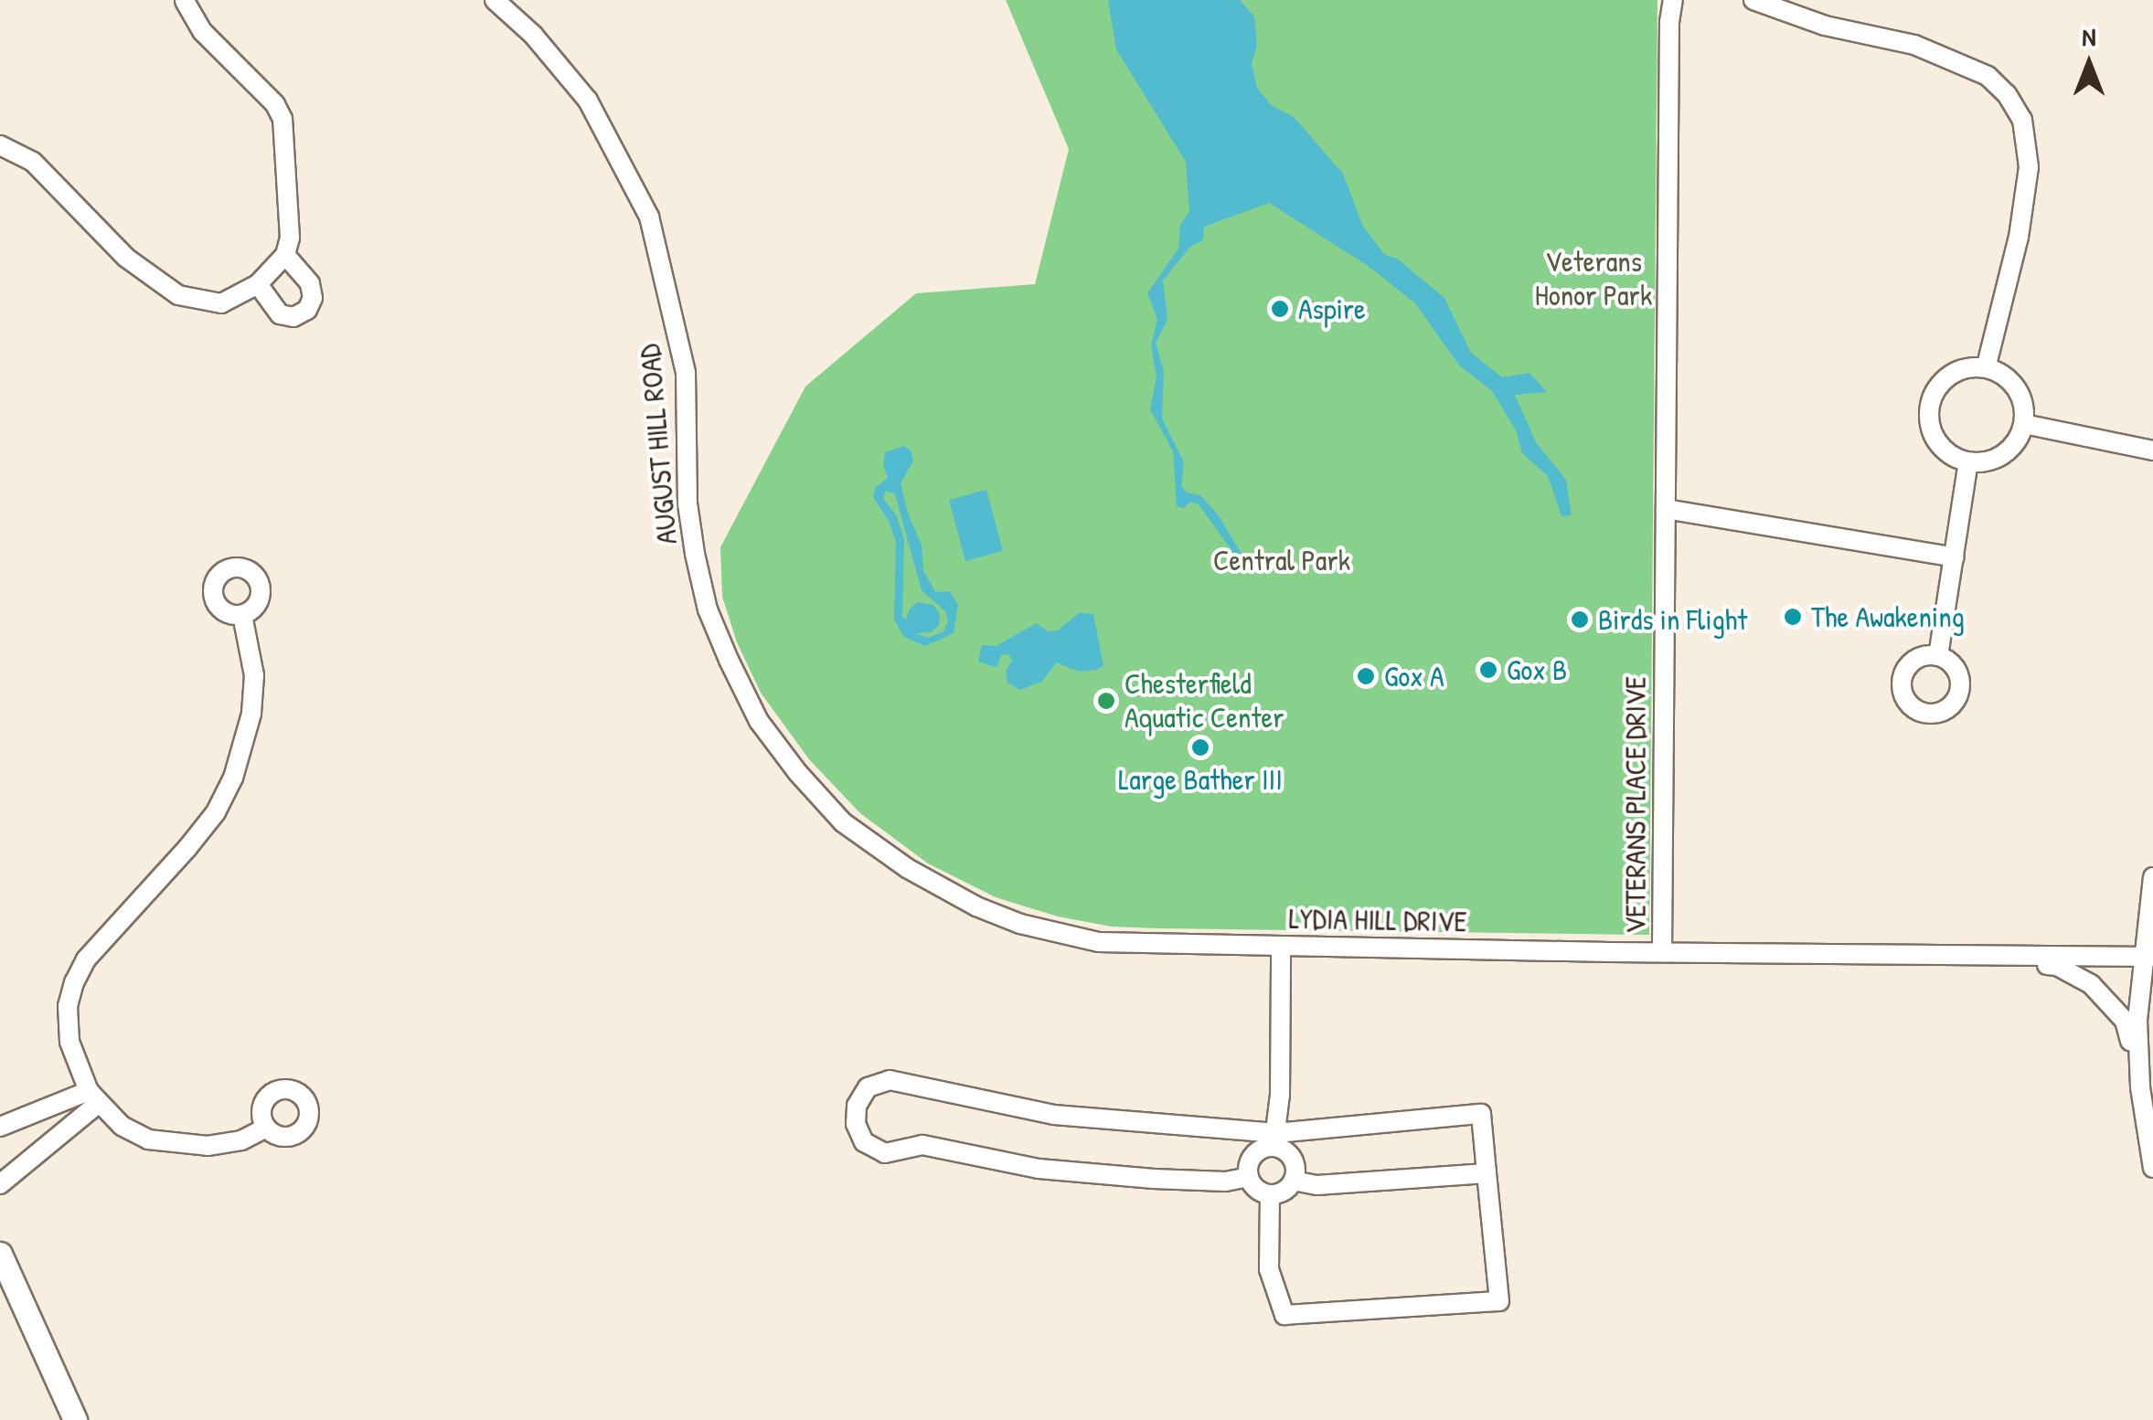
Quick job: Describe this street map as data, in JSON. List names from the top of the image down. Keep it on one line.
{"streets":{"street":["AUGUST HILL ROAD","VETERANS PLACE DRIVE","LYDIA HILL DRIVE"]},"crossings":[["AUGUST HILL ROAD","LYDIA HILL DRIVE"],["VETERANS PLACE DRIVE","LYDIA HILL DRIVE"]],"parks":["Veterans Honor Park","Central Park"],"places":["Aspire","The Awakening","Birds in Flight","Gox B","Gox A","Chesterfield Aquatic Center","Large Bather III"],"north":"top"}
